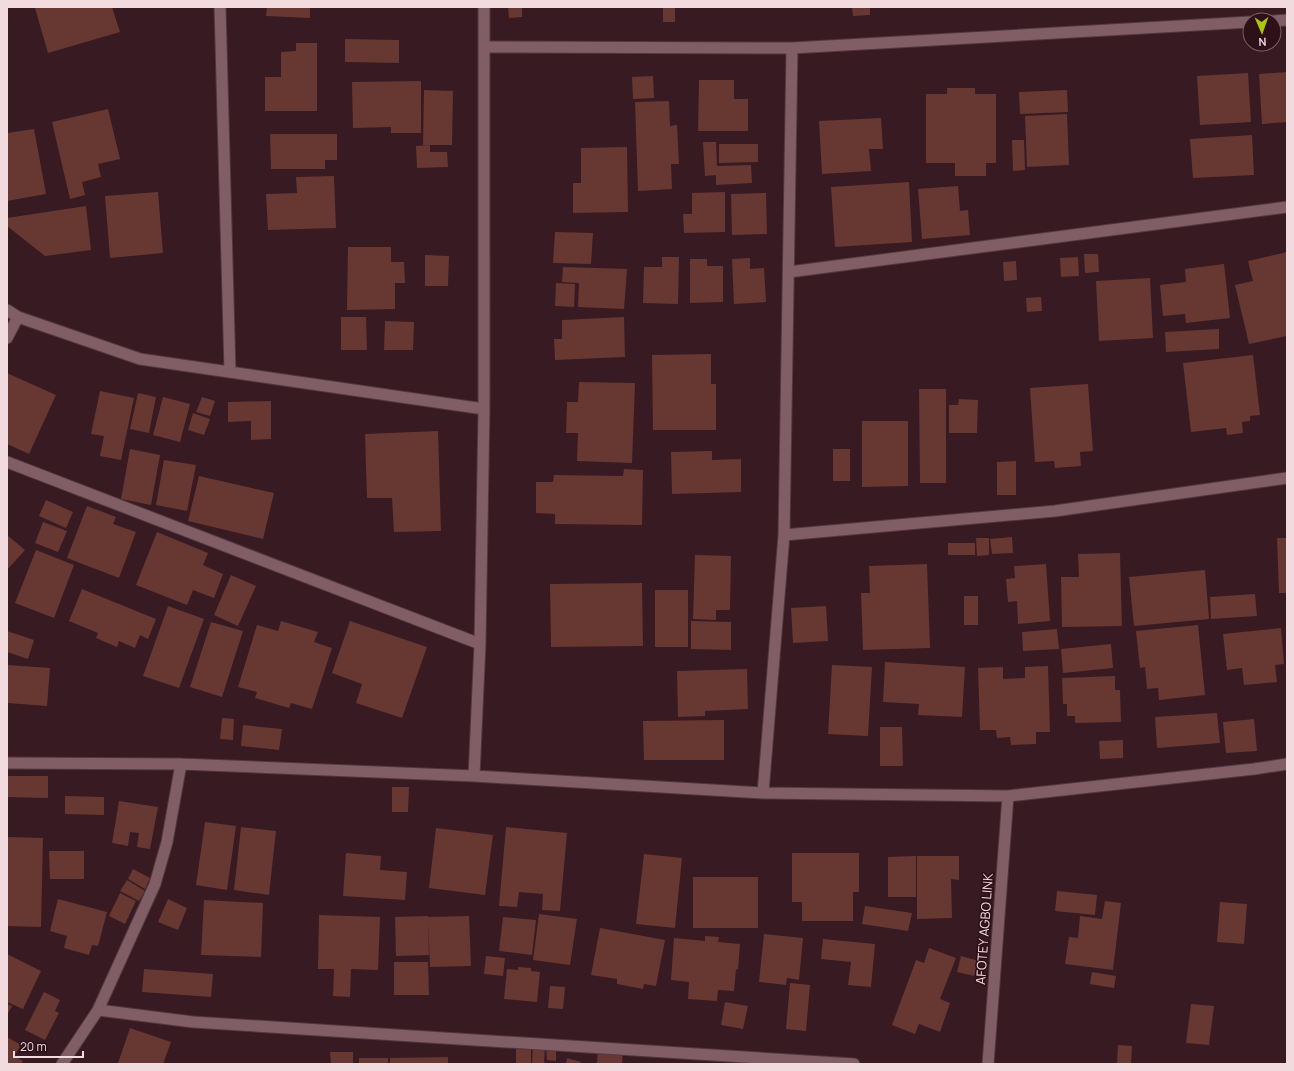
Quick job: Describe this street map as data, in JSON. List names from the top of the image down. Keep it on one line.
{"streets":{"street":["AFOTEY AGBO LINK"]},"scale_bar":"20 m","north":"bottom"}
